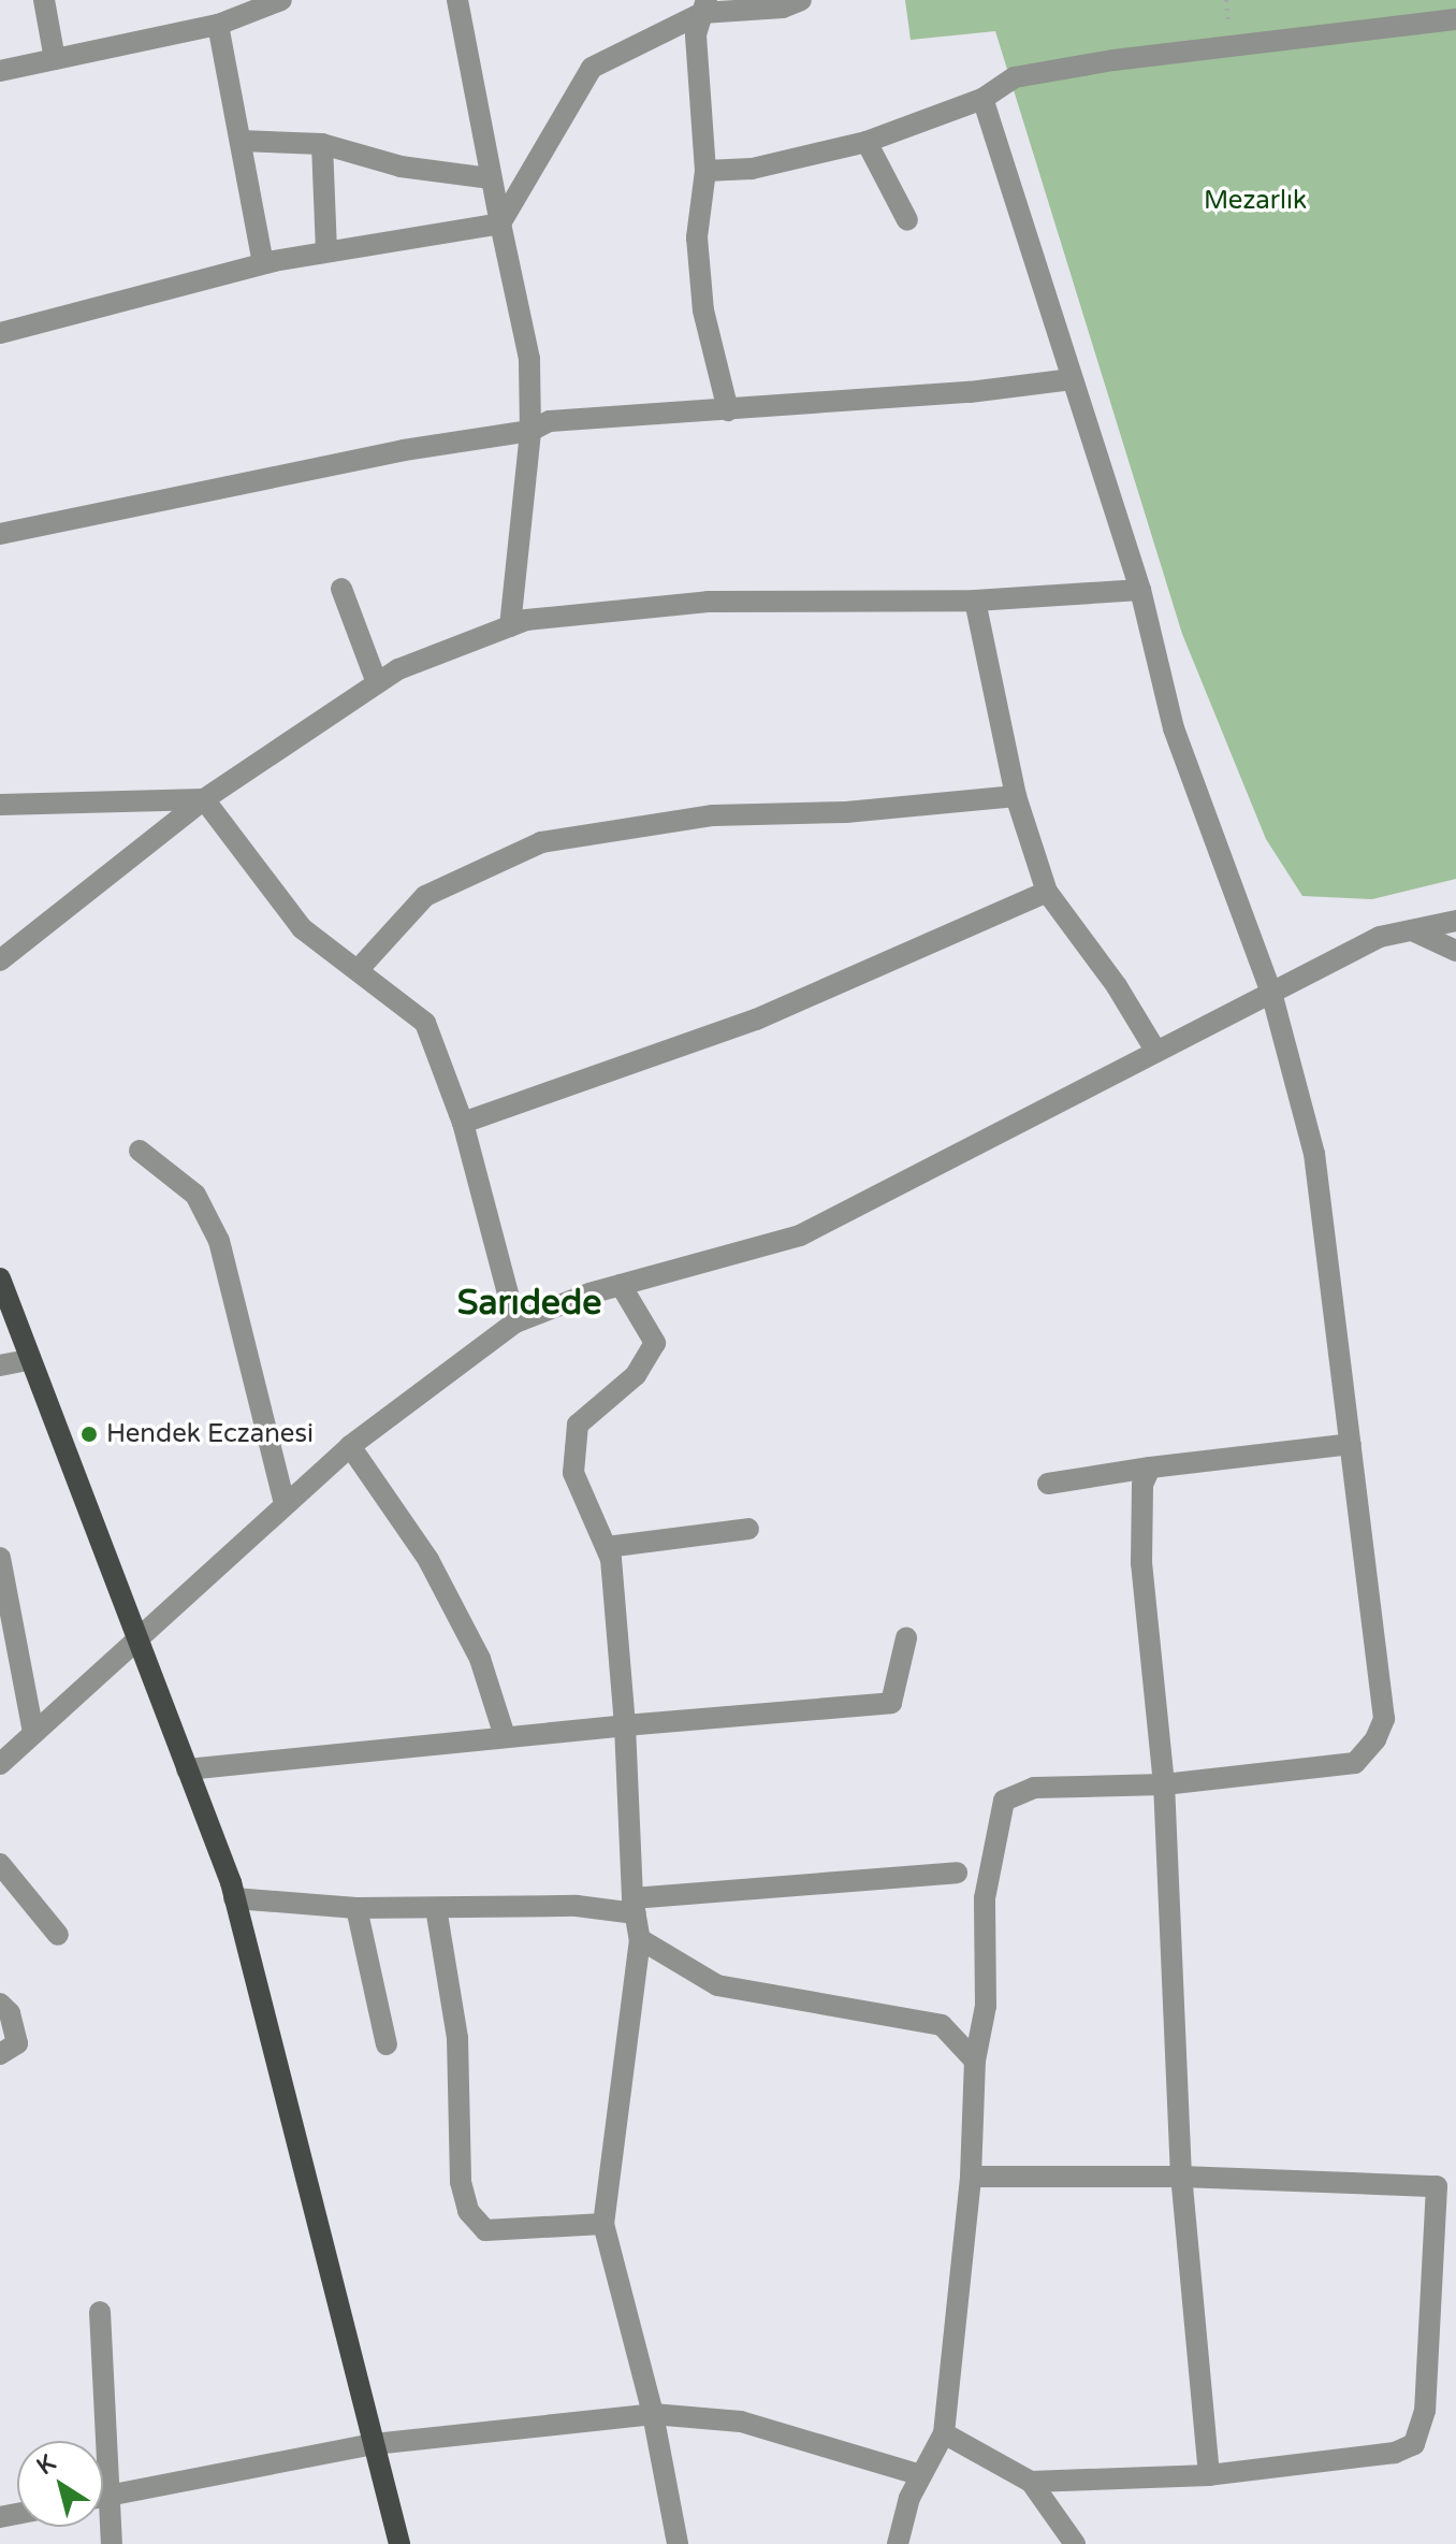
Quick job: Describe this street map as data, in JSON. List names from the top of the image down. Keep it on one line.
{"districts":["Sarıdede"],"parks":["Mezarlık"],"places":["Hendek Eczanesi"],"north":"top left"}
